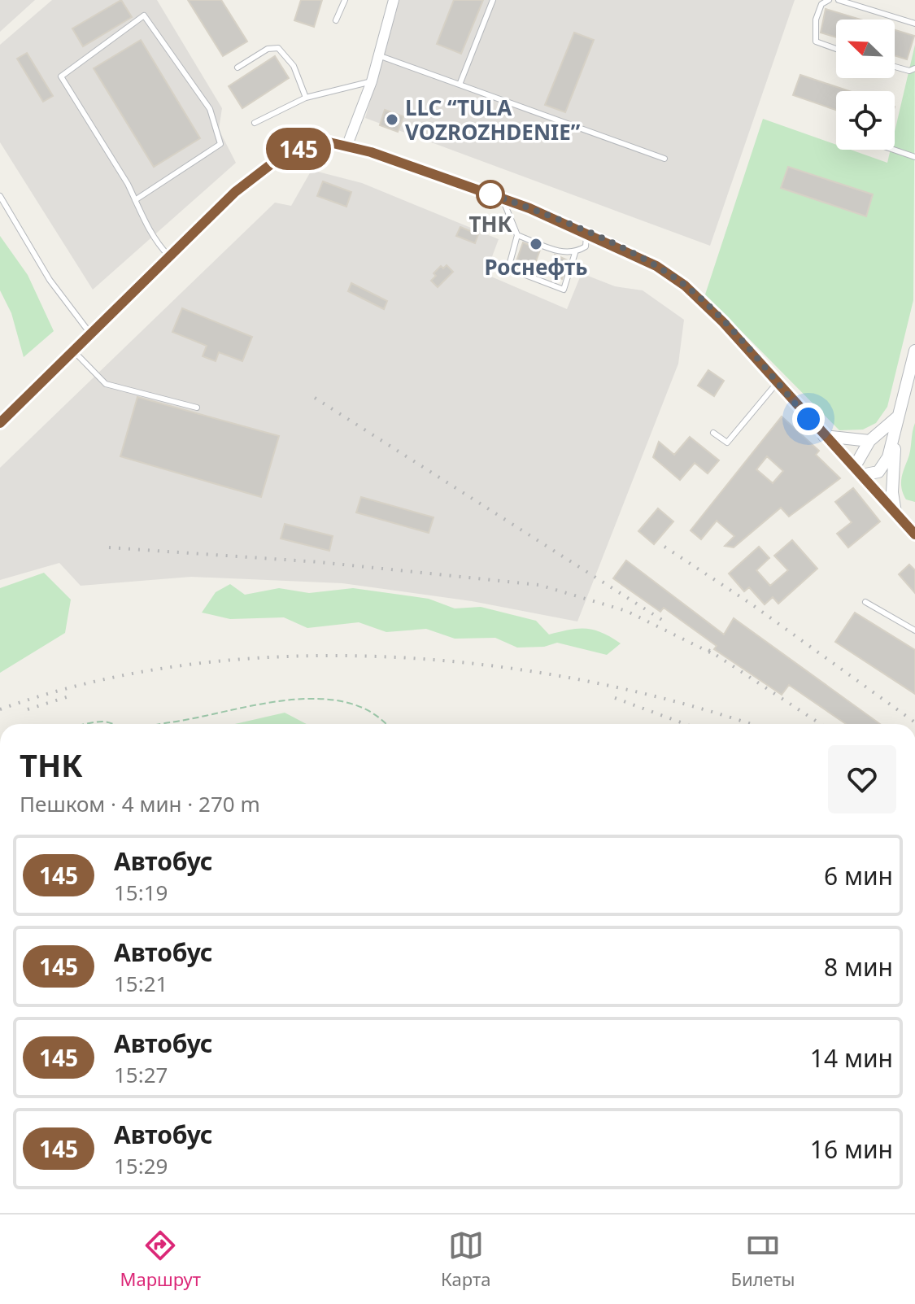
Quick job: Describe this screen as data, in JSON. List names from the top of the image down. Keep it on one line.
{"places":["LLC “TULA VOZROZHDENIE”","ТНК","Роснефть"],"lines":["bus line 145"],"north":"top left","page":{"on_map":"145","heading":["ТНК","Пешком · 4 мин · 270 m"],"list":[{"mark":"145","name":"Автобус","note":"15:19","value":"6 мин"},{"mark":"145","name":"Автобус","note":"15:21","value":"8 мин"},{"mark":"145","name":"Автобус","note":"15:27","value":"14 мин"},{"mark":"145","name":"Автобус","note":"15:29","value":"16 мин"}],"tabs":["Маршрут","Карта","Билеты"]}}
